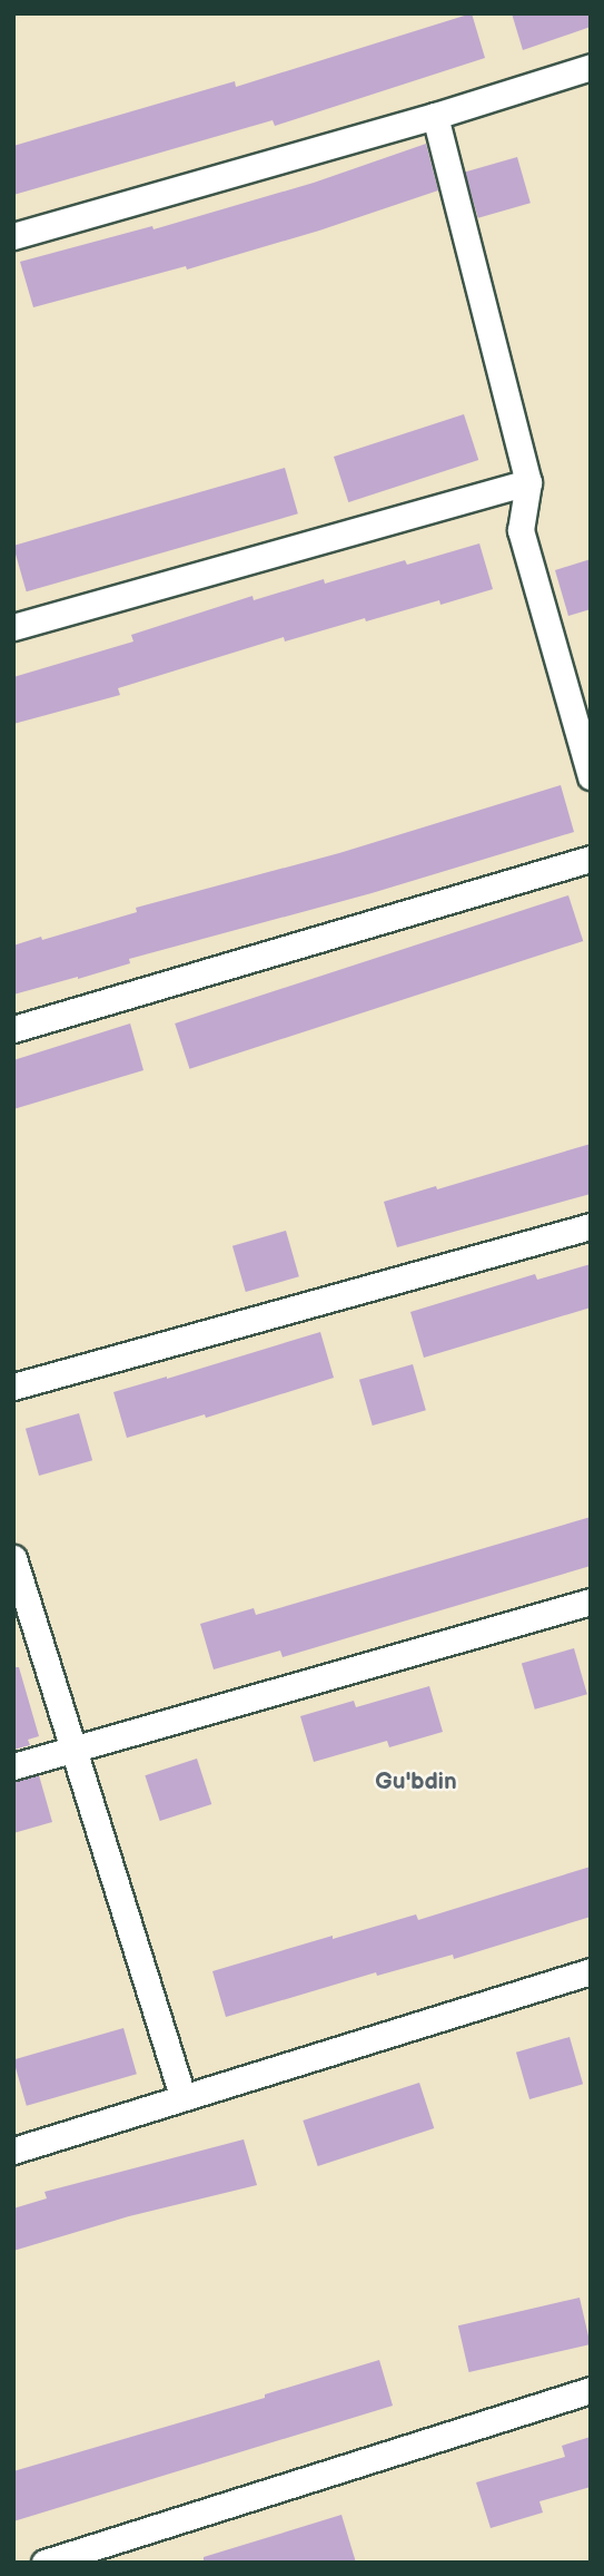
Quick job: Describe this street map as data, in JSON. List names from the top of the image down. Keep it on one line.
{"districts":["Gu'bdin"]}
